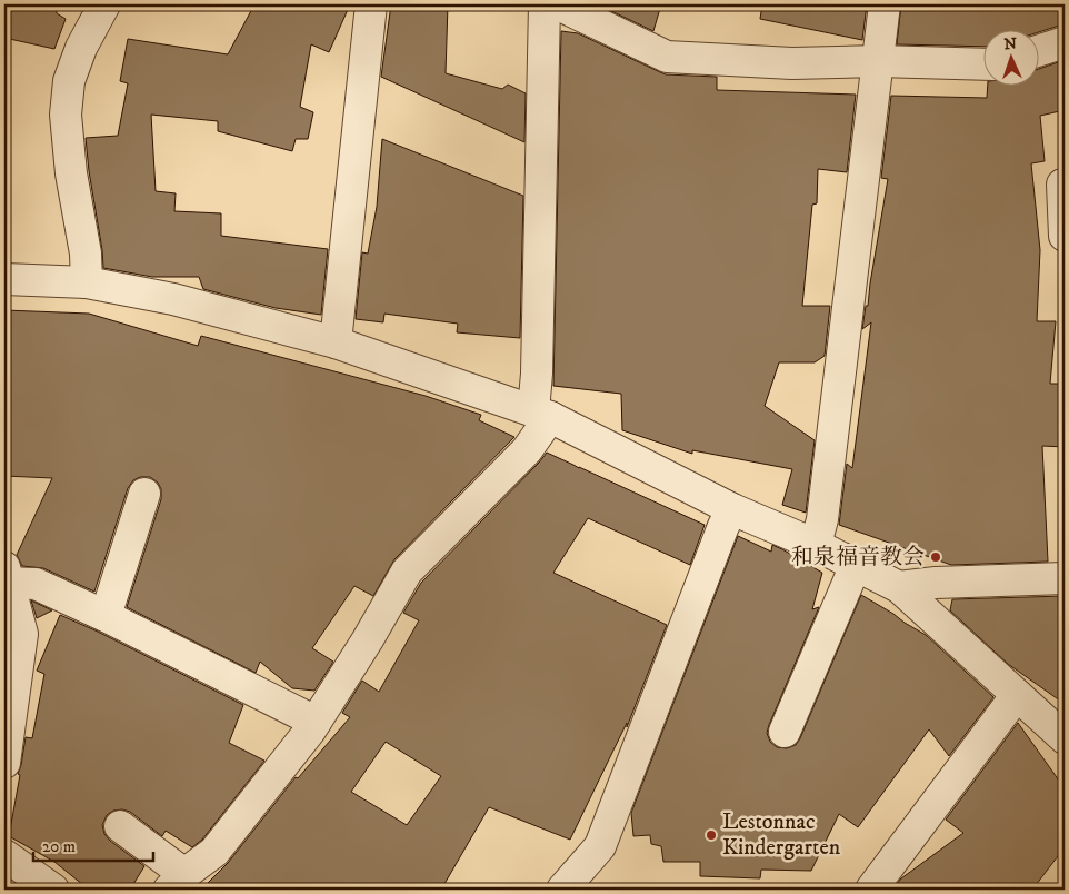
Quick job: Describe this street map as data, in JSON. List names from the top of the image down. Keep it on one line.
{"places":["和泉福音教会","Lestonnac Kindergarten"],"scale_bar":"20 m","north":"top"}
